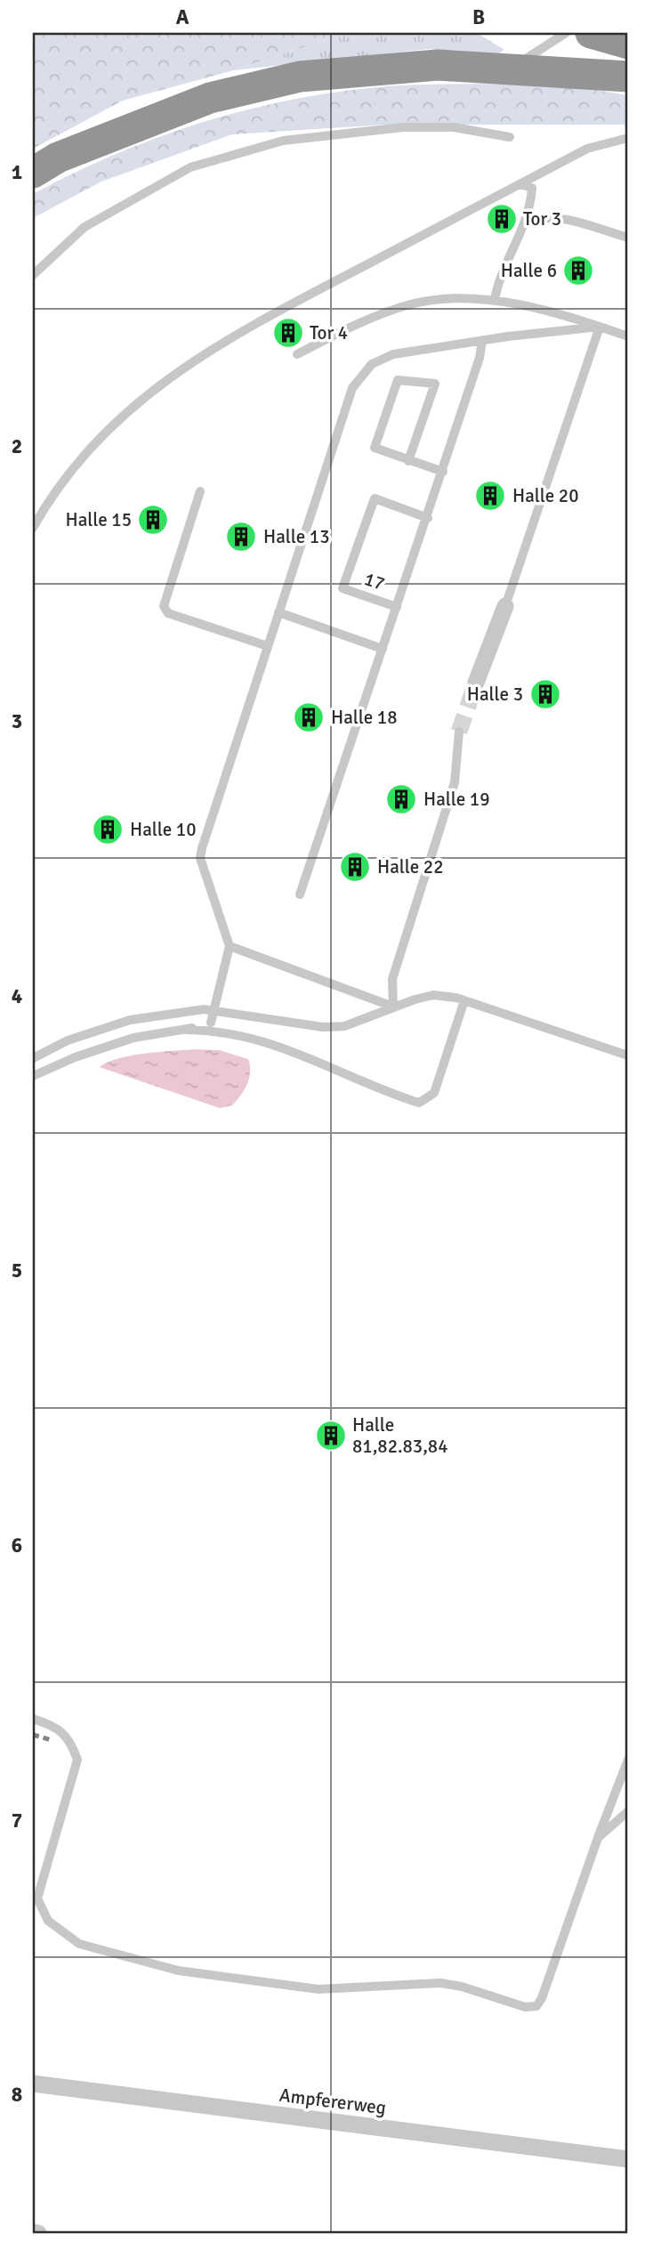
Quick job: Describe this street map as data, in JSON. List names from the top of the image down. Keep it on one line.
{"streets":{"street":["Ampfererweg"],"lane":["17"]},"places":{"building":["Tor 3","Halle 6","Tor 4","Halle 20","Halle 15","Halle 13","Halle 3","Halle 18","Halle 19","Halle 10","Halle 22","Halle 81,82.83,84"]},"grid":{"columns":["A","B"],"rows":["1","2","3","4","5","6","7","8"]}}
